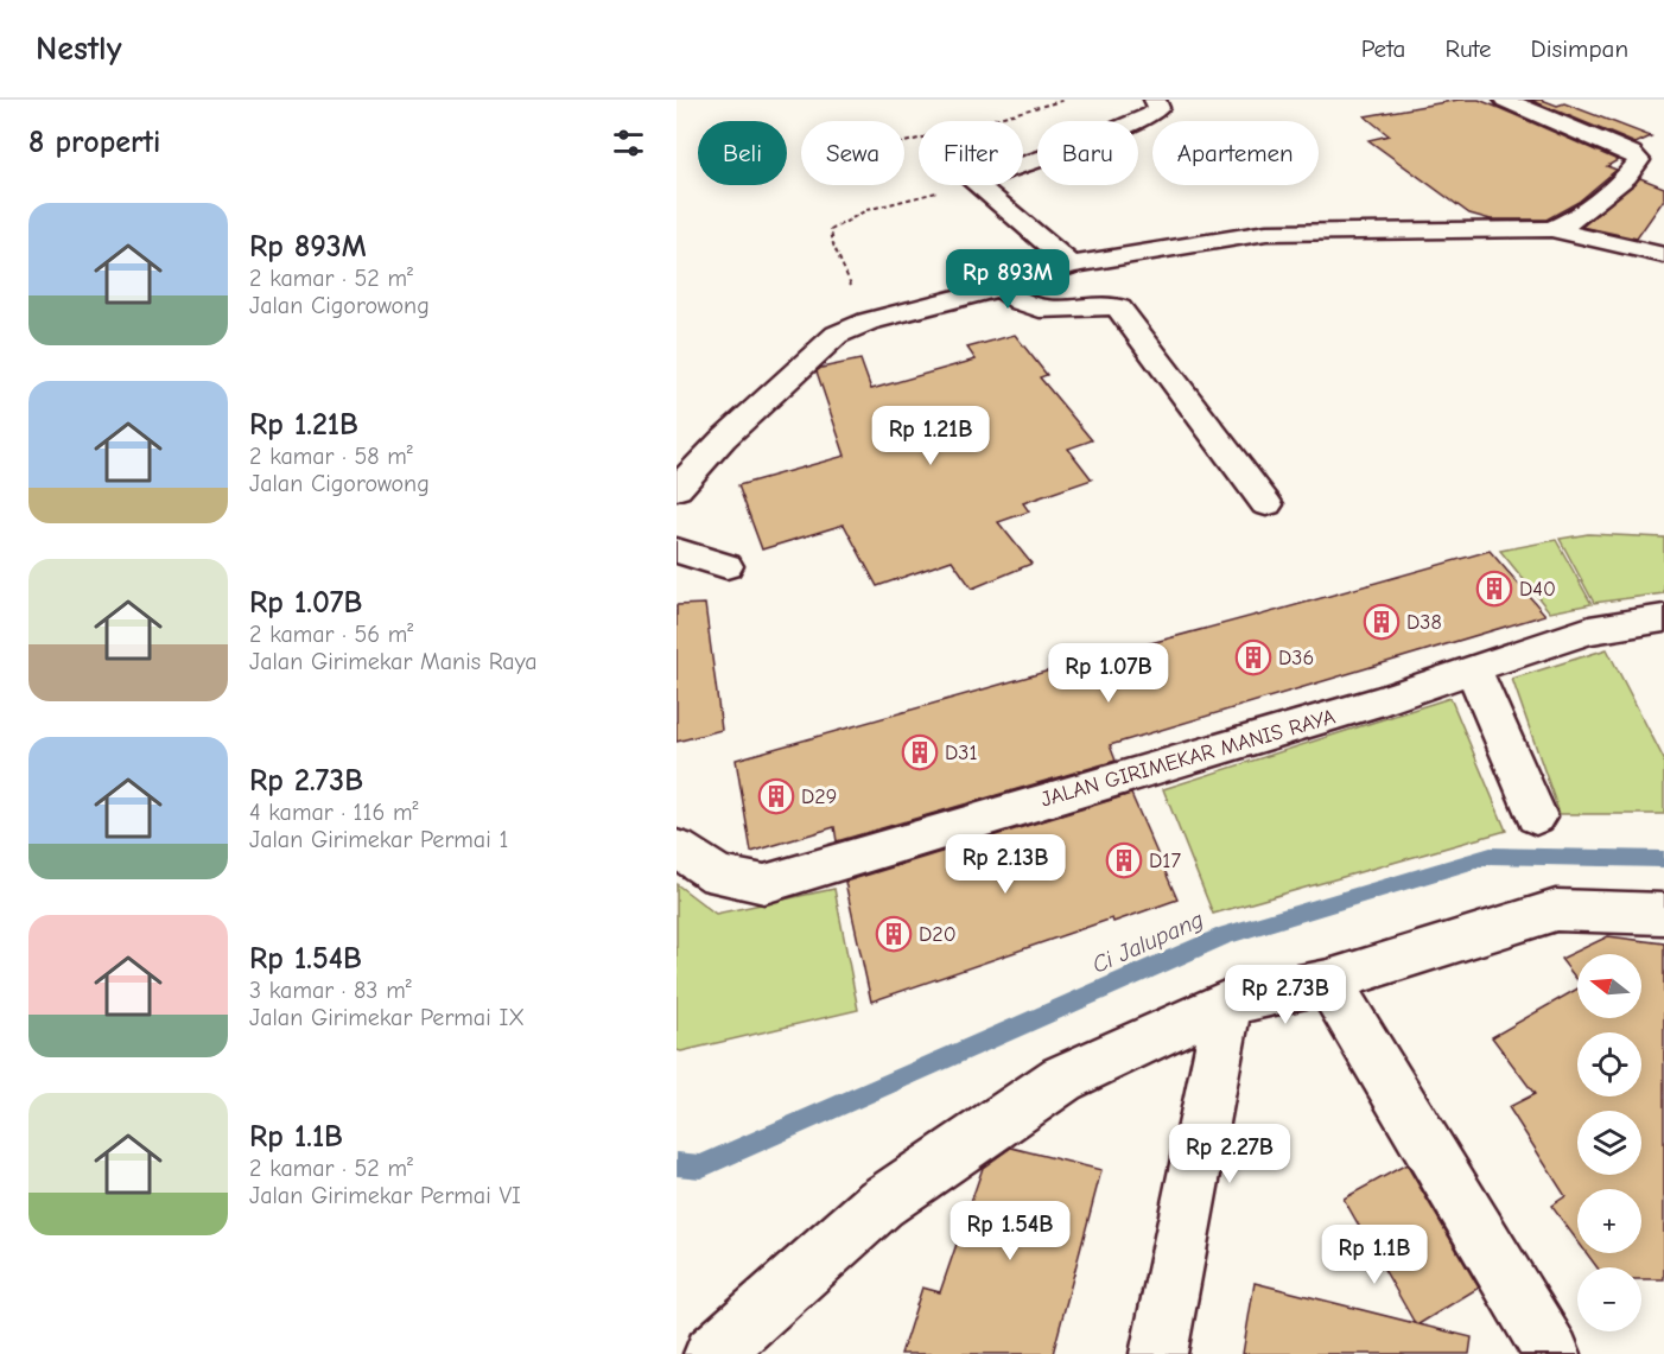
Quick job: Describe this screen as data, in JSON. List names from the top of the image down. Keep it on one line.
{"streets":{"street":["JALAN GIRIMEKAR MANIS RAYA"]},"water":["Ci Jalupang"],"places":{"building":["D40","D38","D36","D31","D29","D17","D20"]},"north":"left","page":{"header":"Nestly","nav":["Peta","Rute","Disimpan"],"heading":"8 properti","chip":["Beli","Sewa","Filter","Baru","Apartemen"],"list":[{"name":"Rp 893M","note":"2 kamar · 52 m² · Jalan Cigorowong"},{"name":"Rp 1.21B","note":"2 kamar · 58 m² · Jalan Cigorowong"},{"name":"Rp 1.07B","note":"2 kamar · 56 m² · Jalan Girimekar Manis Raya"},{"name":"Rp 2.73B","note":"4 kamar · 116 m² · Jalan Girimekar Permai 1"},{"name":"Rp 1.54B","note":"3 kamar · 83 m² · Jalan Girimekar Permai IX"},{"name":"Rp 1.1B","note":"2 kamar · 52 m² · Jalan Girimekar Permai VI"}],"price":["Rp 893M","Rp 1.21B","Rp 1.07B","Rp 2.13B","Rp 2.73B","Rp 2.27B","Rp 1.54B","Rp 1.1B"],"map_buttons":["+","−"]}}
